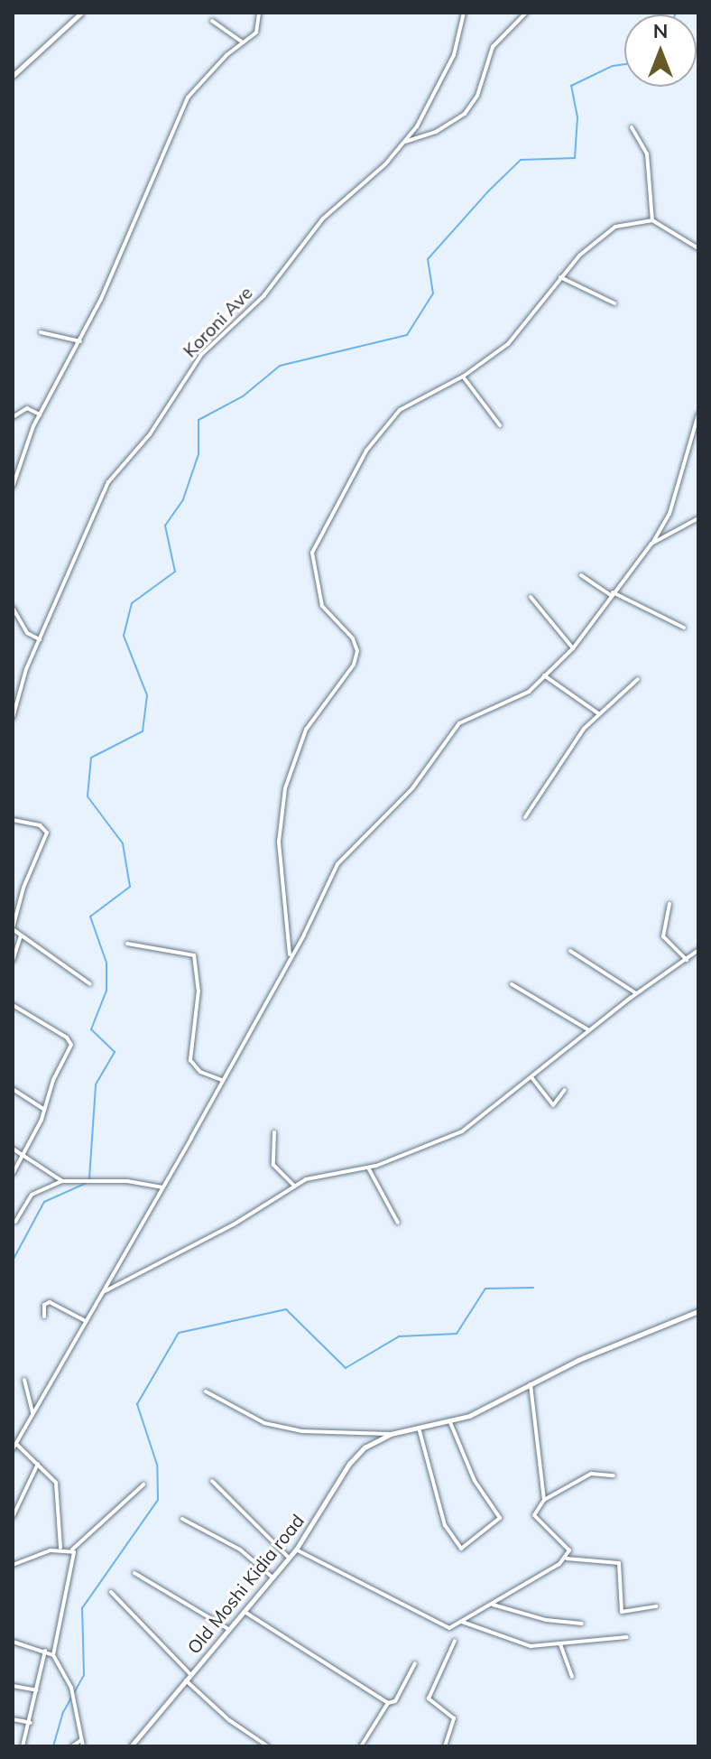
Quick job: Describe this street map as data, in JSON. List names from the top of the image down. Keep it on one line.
{"streets":{"street":["Koroni Ave","Old Moshi Kidia road"]},"north":"top"}
